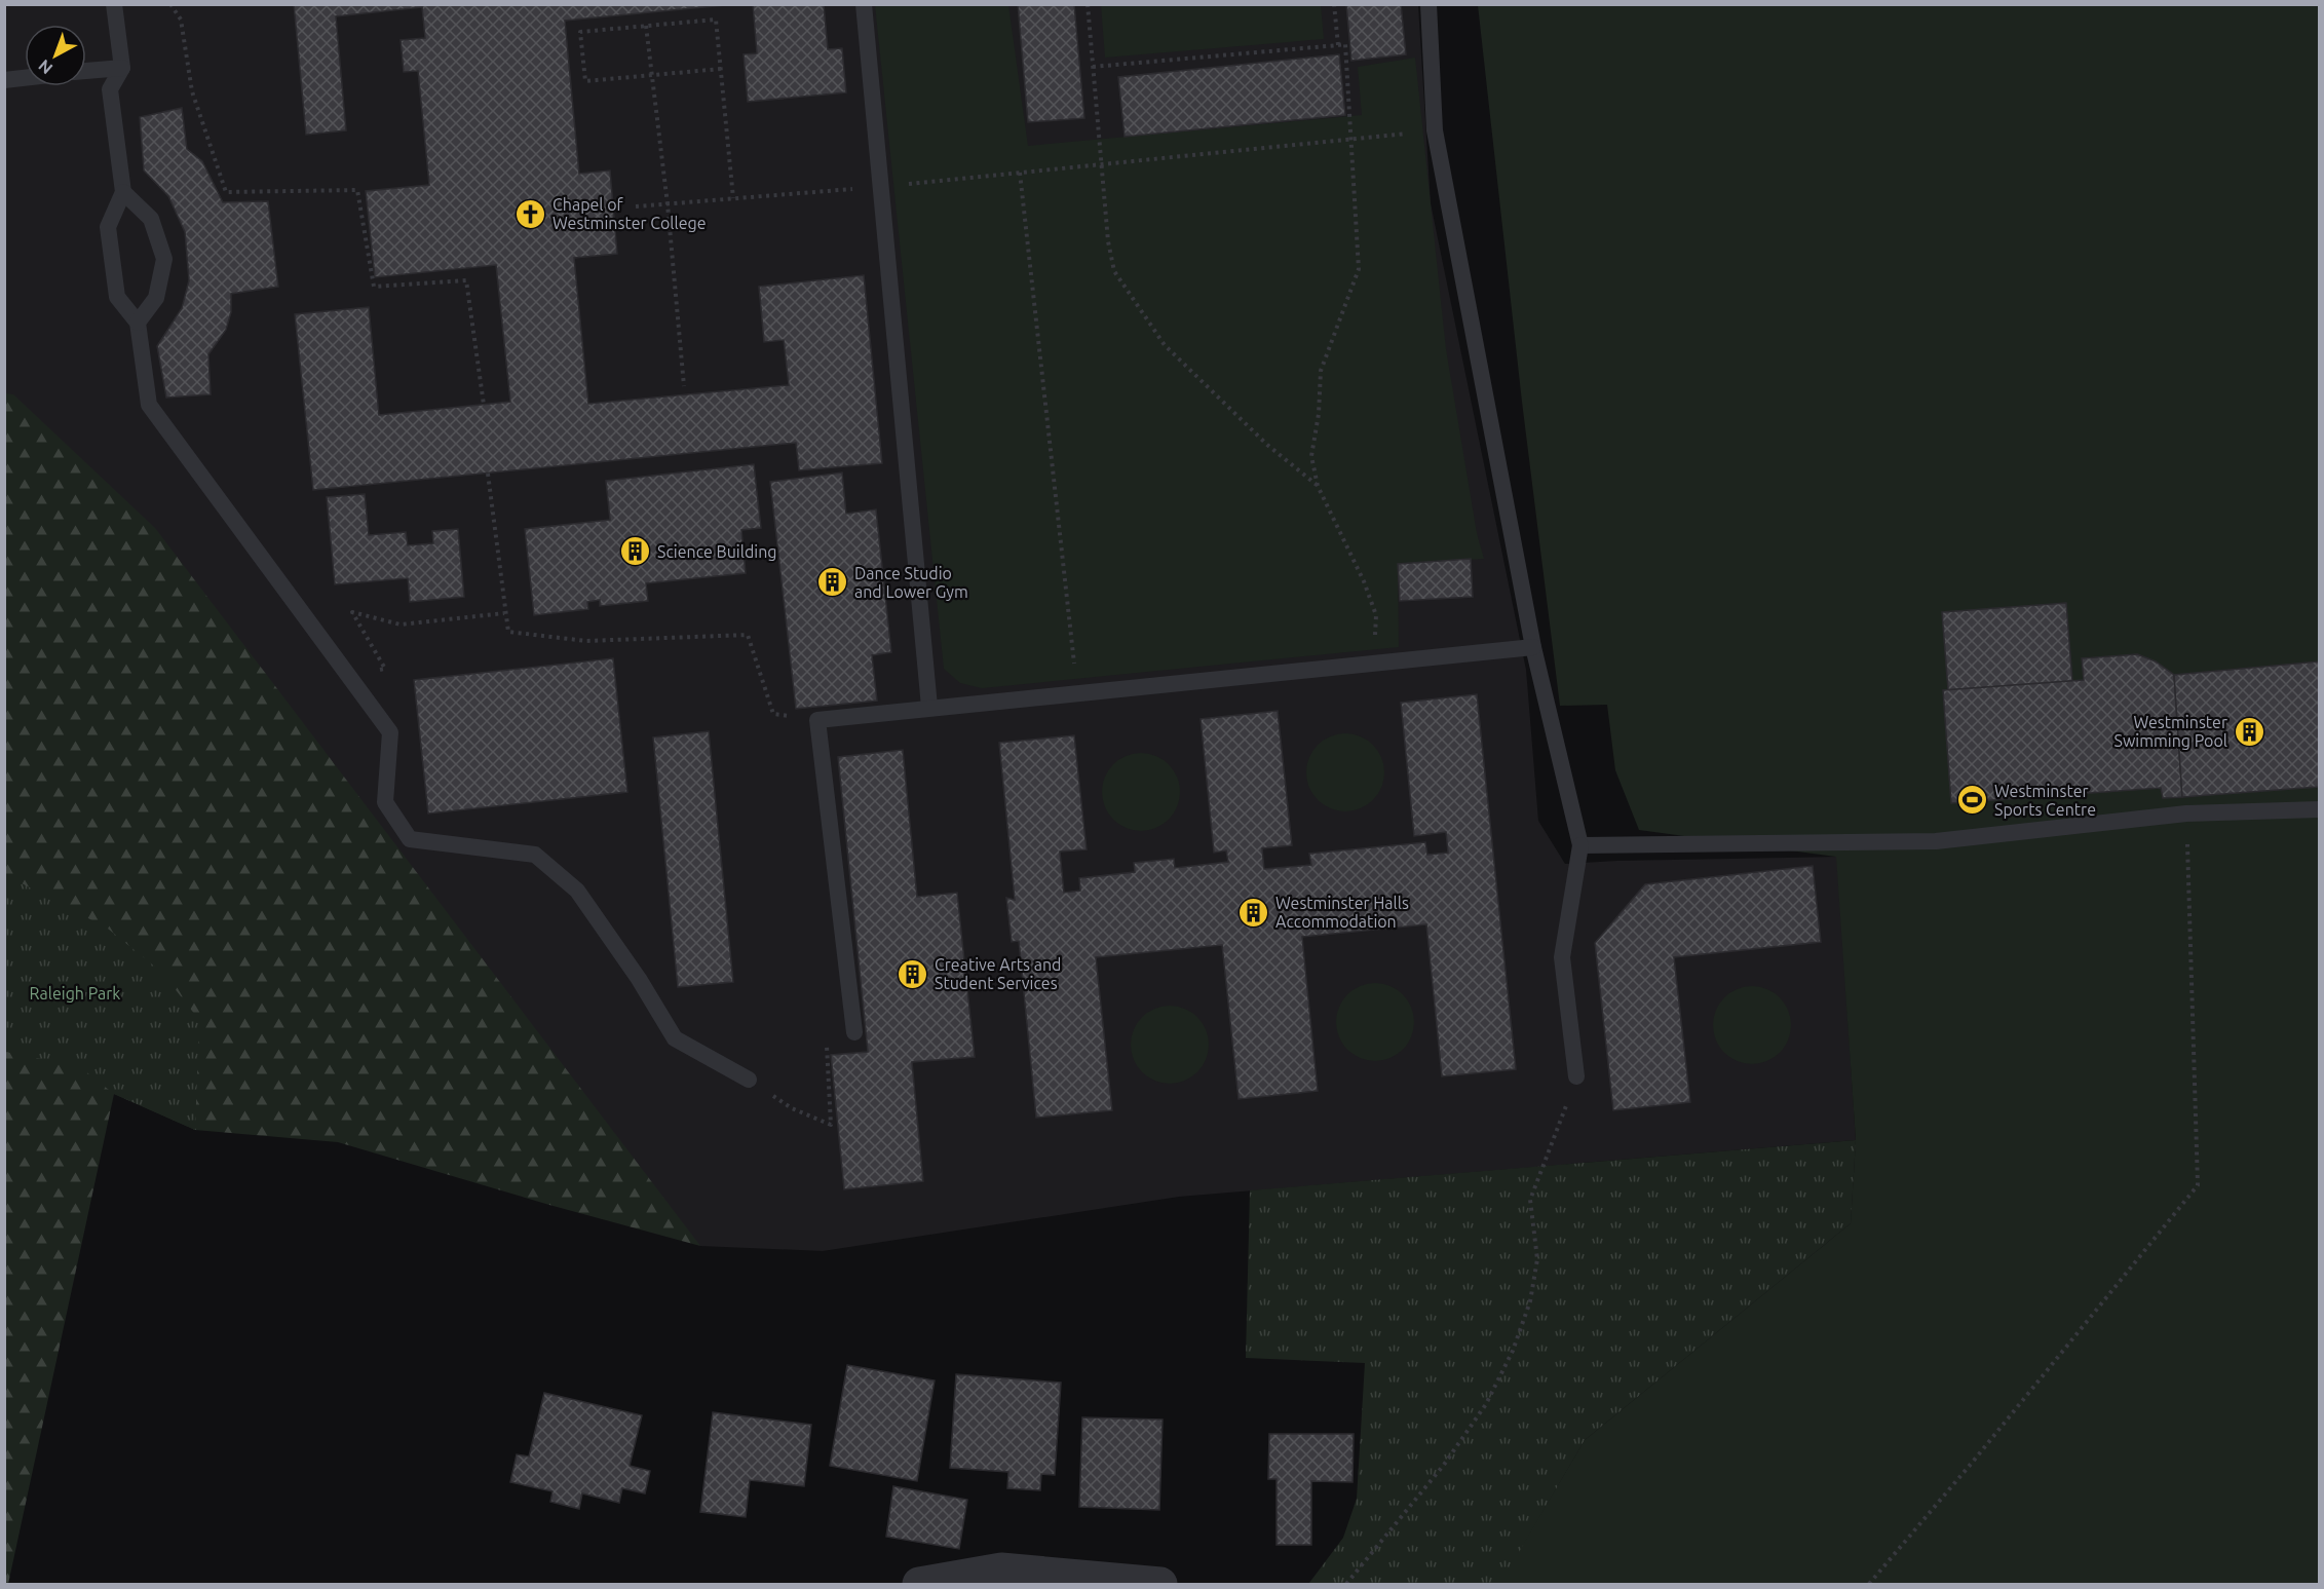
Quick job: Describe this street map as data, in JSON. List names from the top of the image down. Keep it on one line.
{"parks":["Raleigh Park"],"places":{"church":["Chapel of Westminster College"],"building":["Science Building","Dance Studio and Lower Gym","Westminster Swimming Pool","Westminster Halls Accommodation","Creative Arts and Student Services"],"sports":["Westminster Sports Centre"]},"north":"bottom left"}
